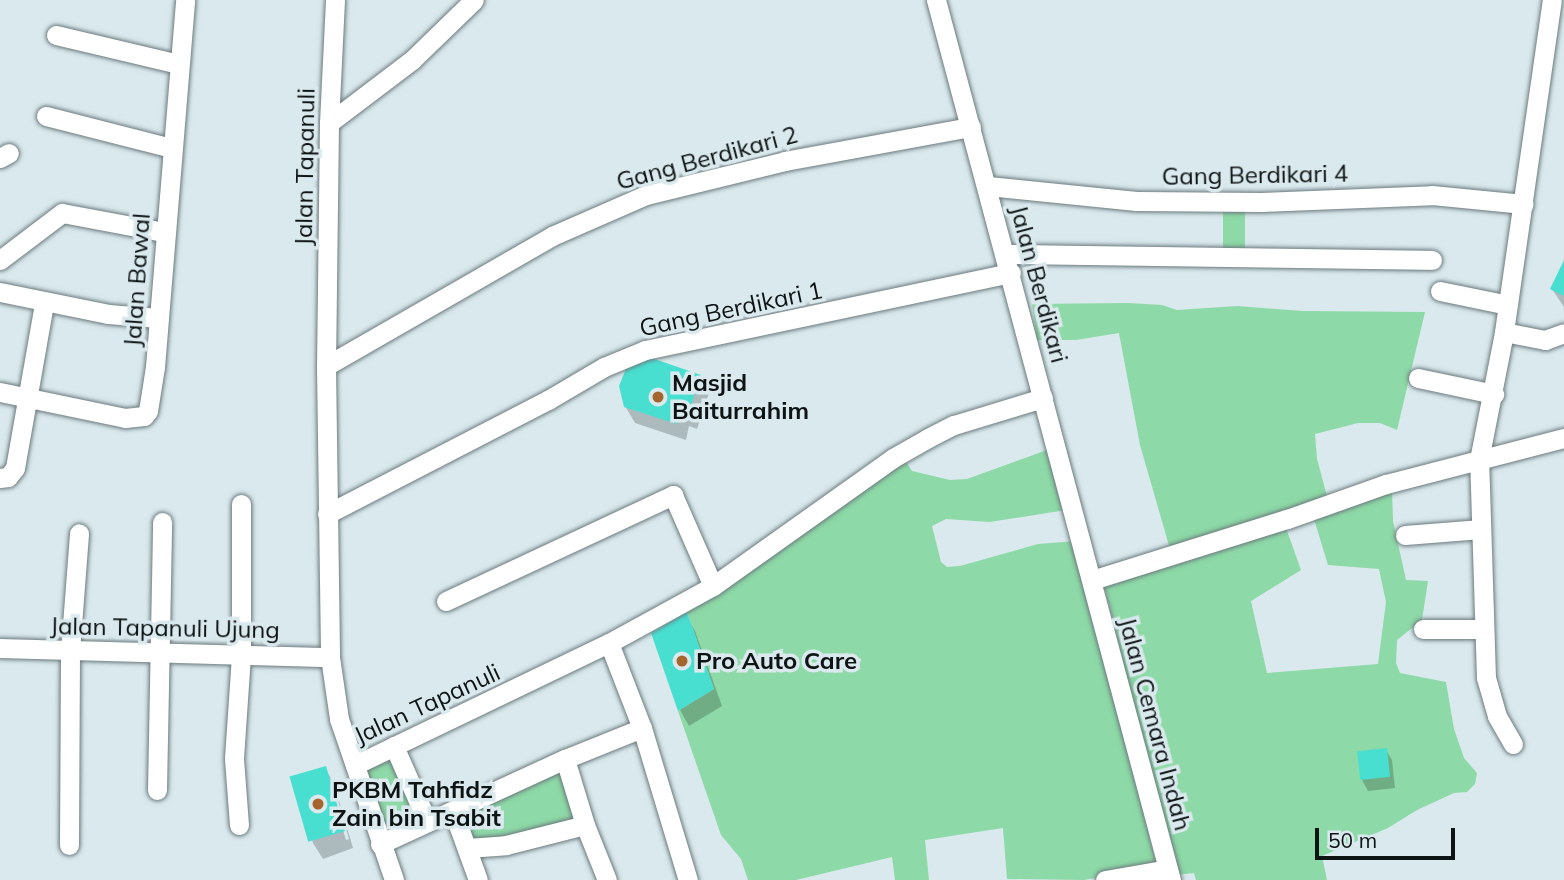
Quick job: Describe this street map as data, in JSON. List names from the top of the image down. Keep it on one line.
{"streets":{"street":["Gang Berdikari 2","Jalan Tapanuli","Gang Berdikari 4","Jalan Bawal","Jalan Berdikari","Gang Berdikari 1","Jalan Tapanuli Ujung","Jalan Cemara Indah"]},"crossings":[["Gang Berdikari 2","Jalan Tapanuli"],["Gang Berdikari 2","Jalan Berdikari"],["Jalan Tapanuli","Jalan Berdikari"],["Jalan Tapanuli","Gang Berdikari 1"],["Jalan Tapanuli","Jalan Tapanuli Ujung"],["Gang Berdikari 4","Jalan Berdikari"],["Jalan Berdikari","Gang Berdikari 1"],["Jalan Berdikari","Jalan Cemara Indah"]],"places":["Masjid Baiturrahim","Pro Auto Care","PKBM Tahfidz Zain bin Tsabit"],"scale_bar":"50 m"}
